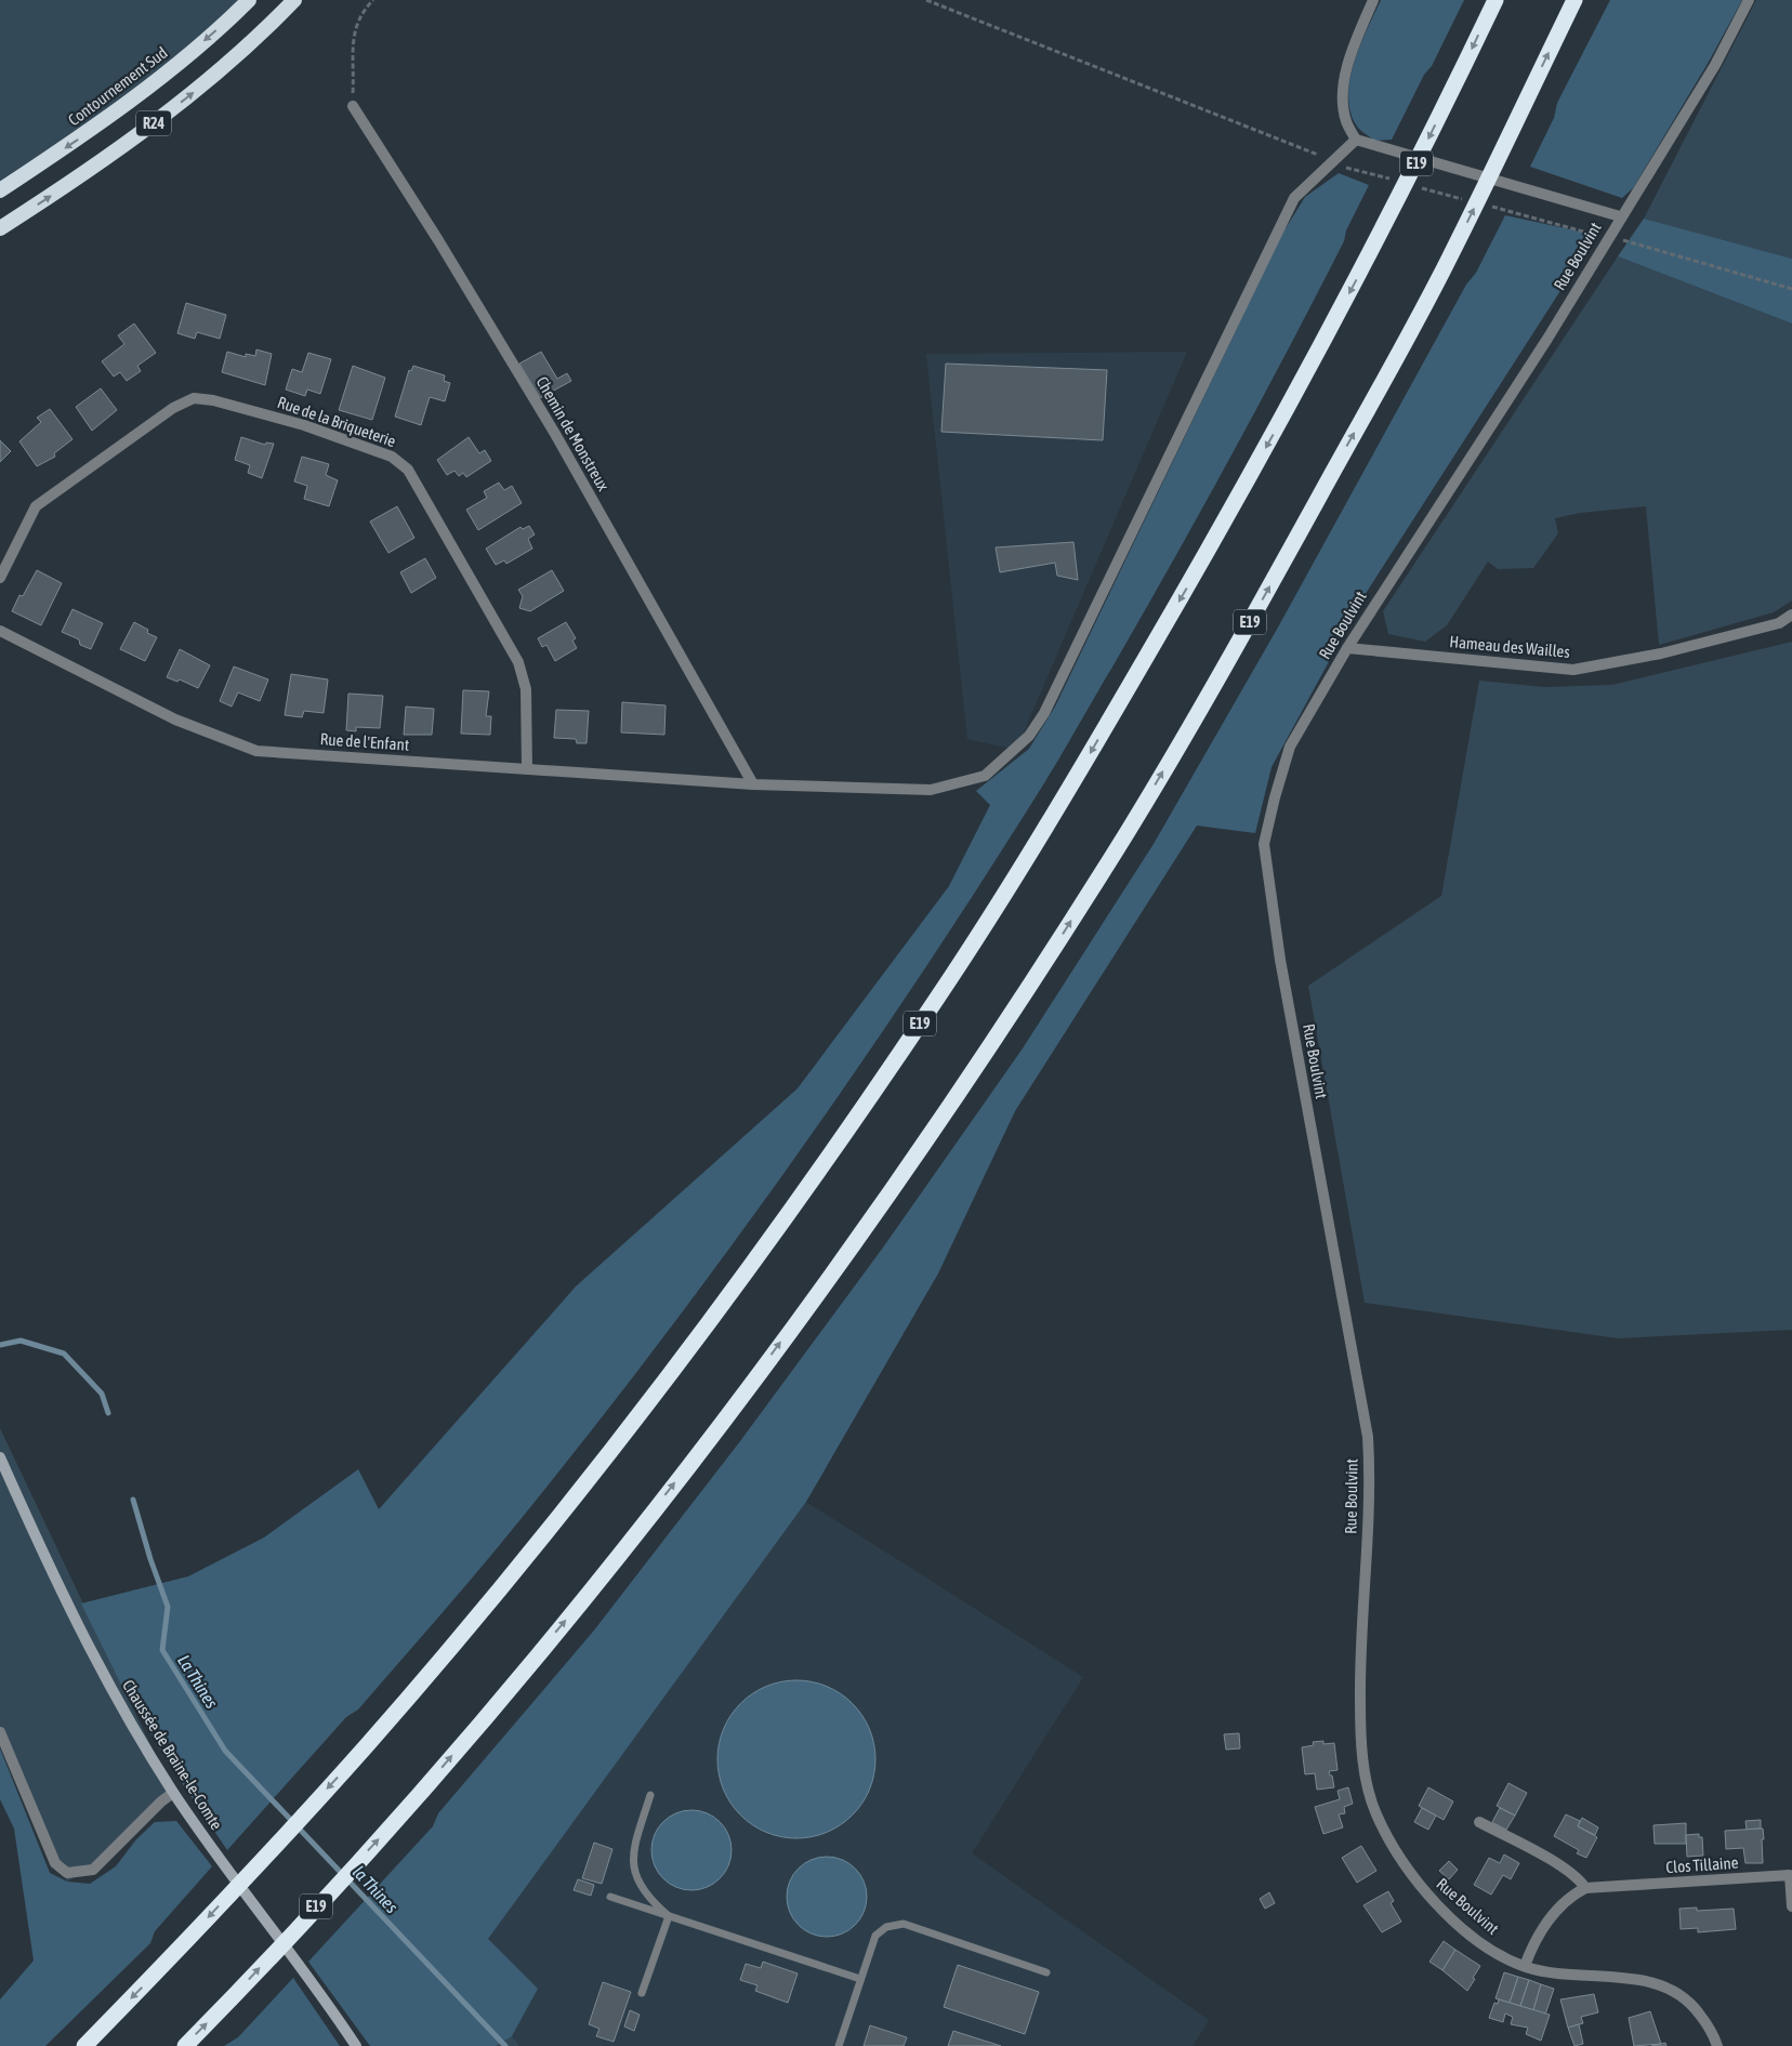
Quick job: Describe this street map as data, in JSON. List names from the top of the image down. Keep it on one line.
{"streets":{"highway":["Contournement Sud","R24","E19"],"main road":["Chaussée de Braine-le-Comte"],"street":["Rue Boulvint","Rue de la Briqueterie","Chemin de Monstreux","Hameau des Wailles","Rue de l'Enfant","Clos Tillaine"]},"crossings":[["Rue Boulvint","Hameau des Wailles"],["Rue de la Briqueterie","Rue de l'Enfant"],["Chemin de Monstreux","Rue de l'Enfant"]],"water":["La Thines","la Thines"]}
